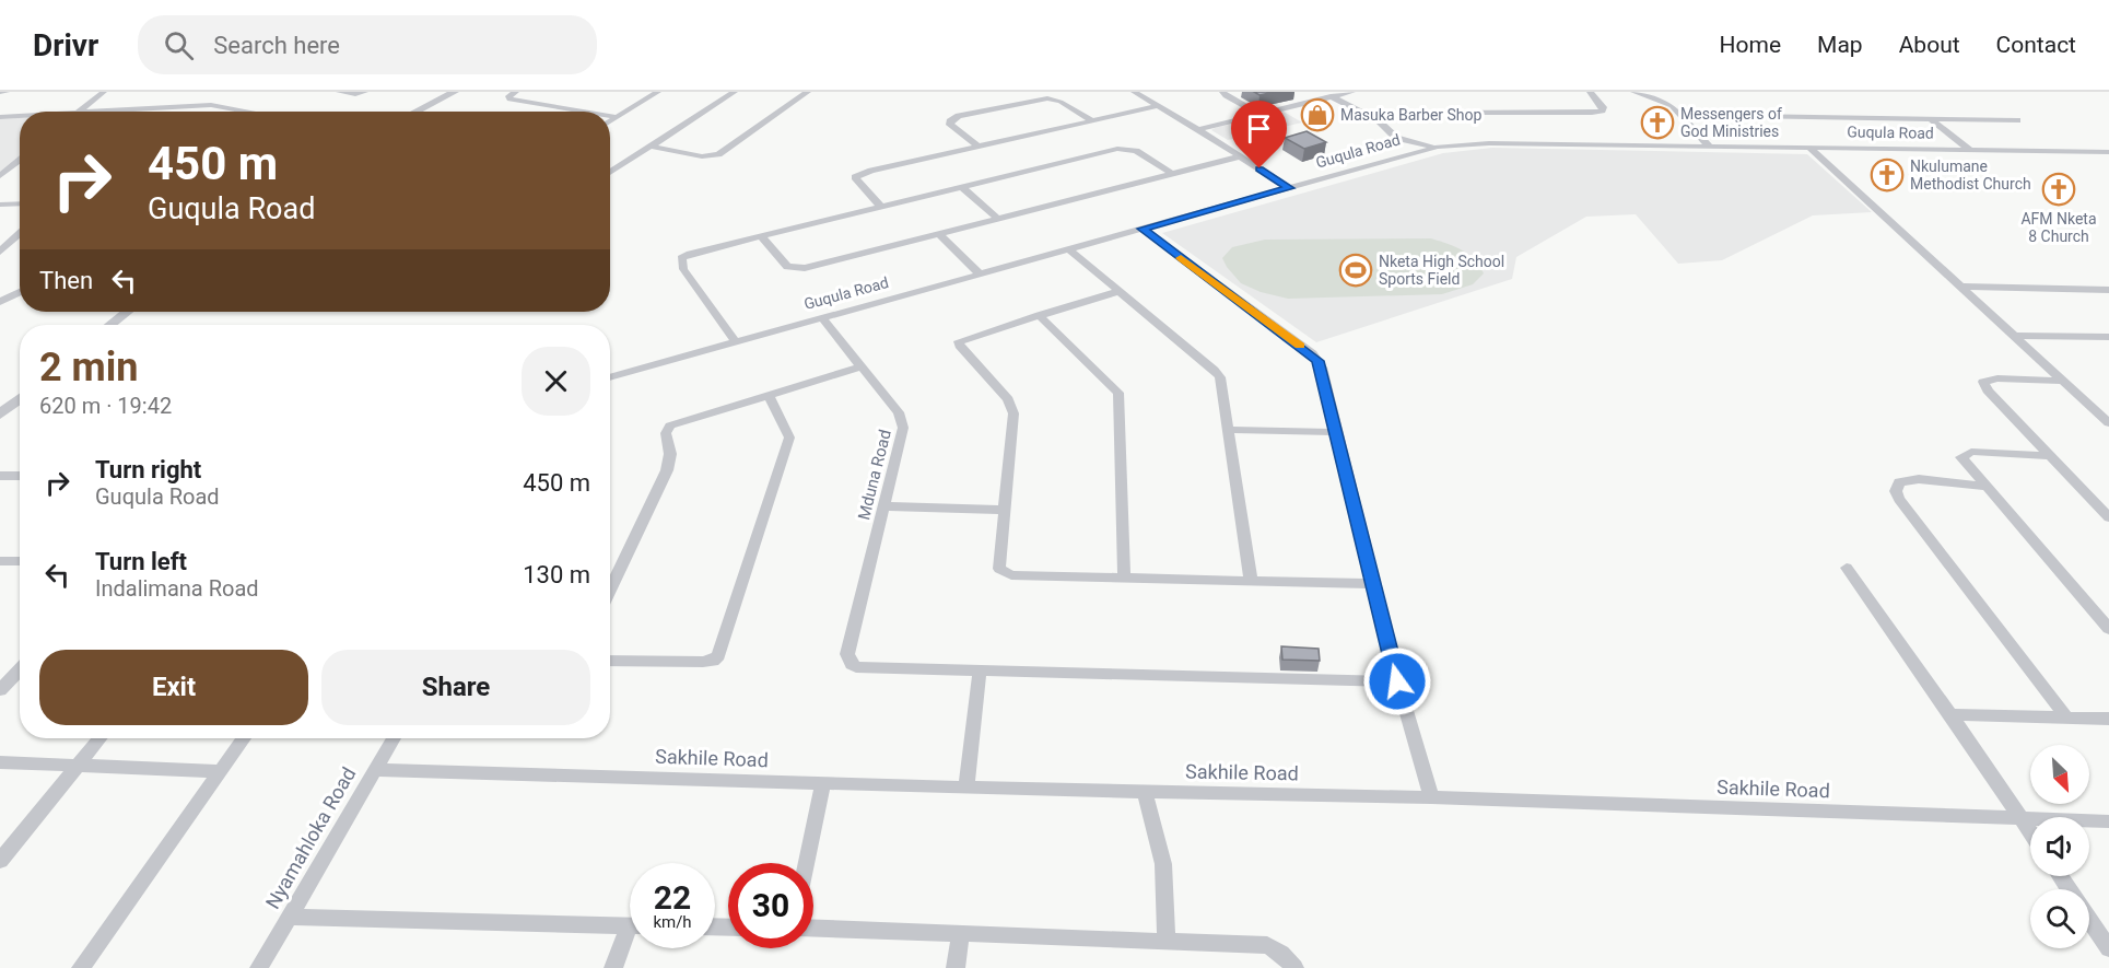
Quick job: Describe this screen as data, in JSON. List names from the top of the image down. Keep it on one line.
{"streets":{"street":["Guqula Road","Mduna Road","Sakhile Road","Nyamahloka Road"]},"crossings":[["Guqula Road","Mduna Road"],["Sakhile Road","Nyamahloka Road"]],"places":{"shop":["Masuka Barber Shop"],"church":["Messengers of God Ministries","Nkulumane Methodist Church","AFM Nketa 8 Church"],"sports":["Nketa High School Sports Field"]},"north":"bottom right","page":{"header":"Drivr","search":"Search here","nav":["Home","Map","About","Contact"],"turn":["450 m","Guqula Road"],"then":"Then","heading":["2 min","620 m · 19:42"],"list":[{"name":"Turn right","note":"Guqula Road","value":"450 m"},{"name":"Turn left","note":"Indalimana Road","value":"130 m"}],"buttons":["Exit","Share"],"speed":"22 km/h","limit":"30"}}
